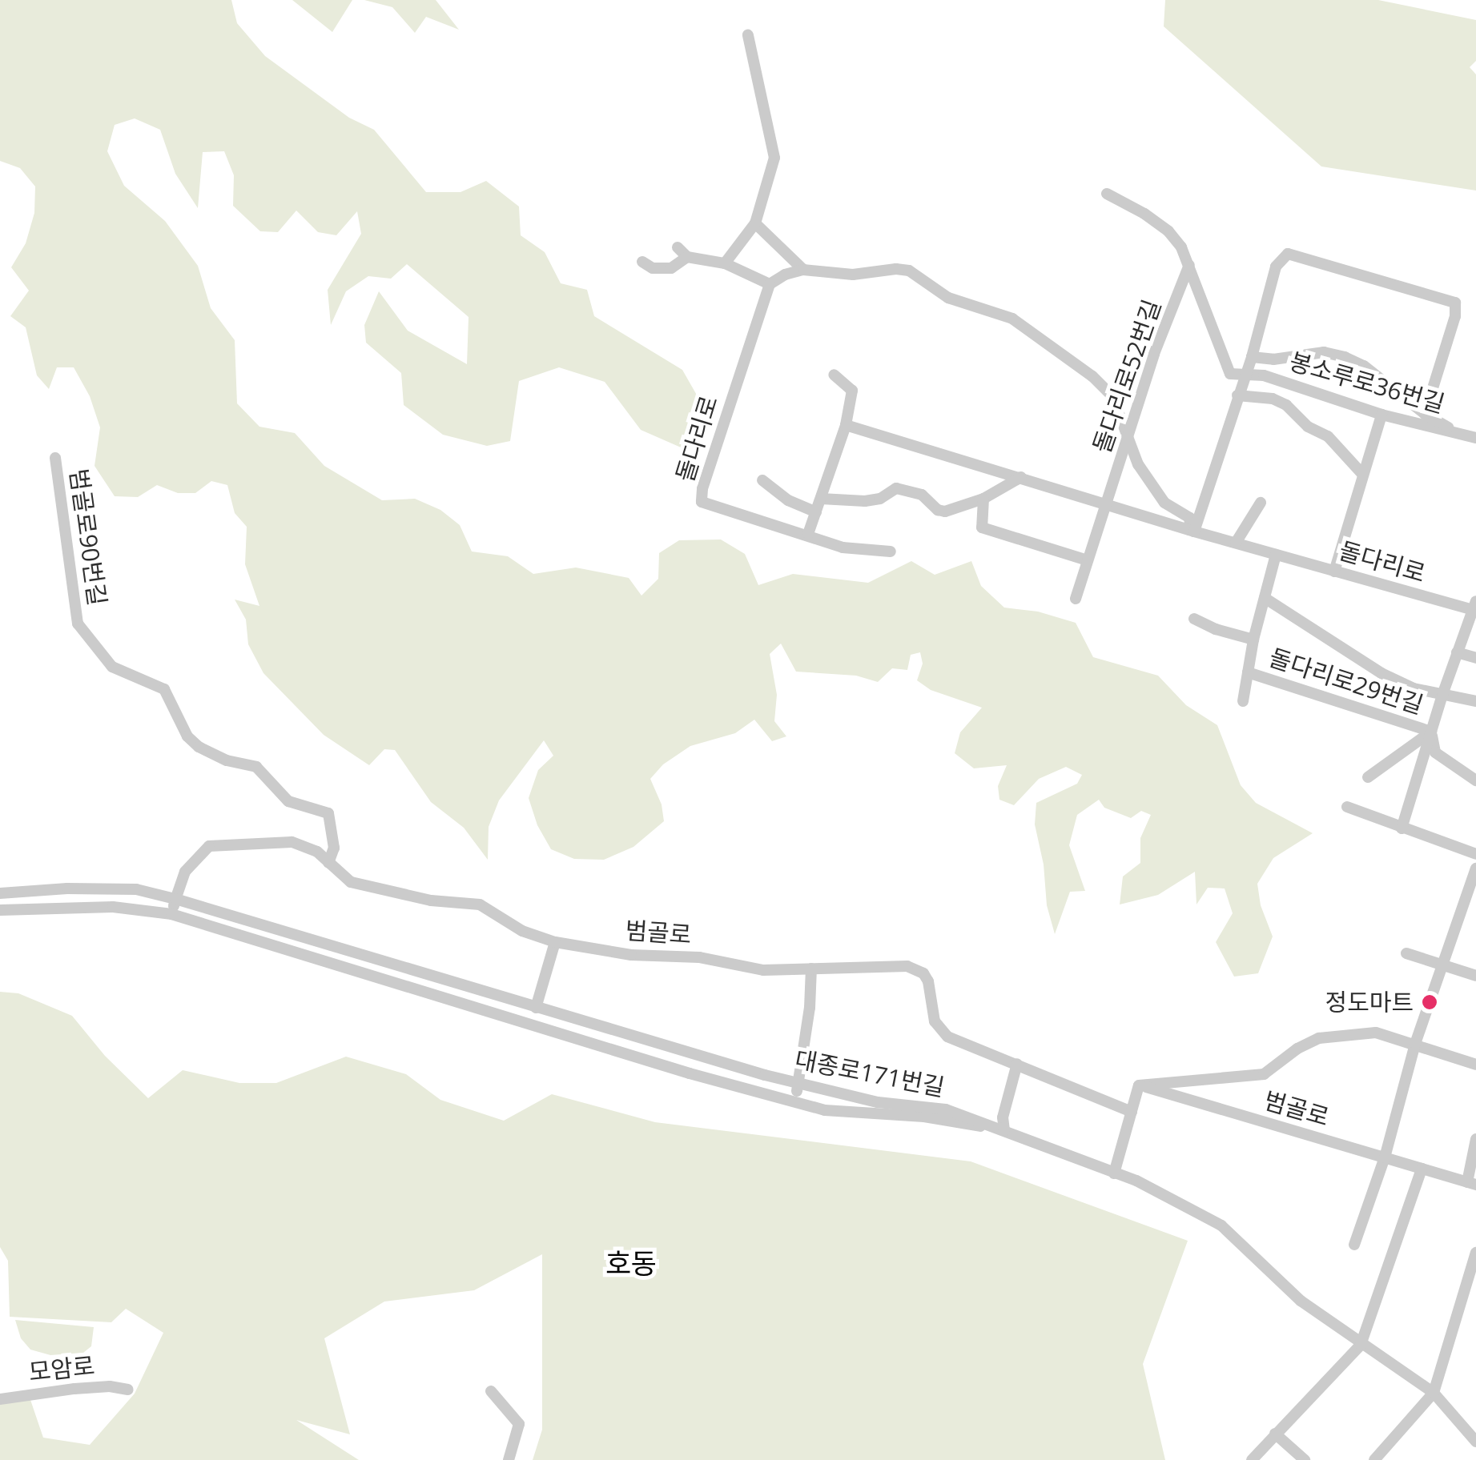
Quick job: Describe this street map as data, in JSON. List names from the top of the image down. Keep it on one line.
{"streets":{"street":["돌다리로52번길","봉소루로36번길","돌다리로","범골로90번길","돌다리로29번길","범골로","대종로171번길","모암로"]},"crossings":[["돌다리로52번길","돌다리로"],["돌다리로","돌다리로29번길"],["범골로90번길","범골로"],["범골로","대종로171번길"]],"districts":["호동"],"places":["정도마트"]}
